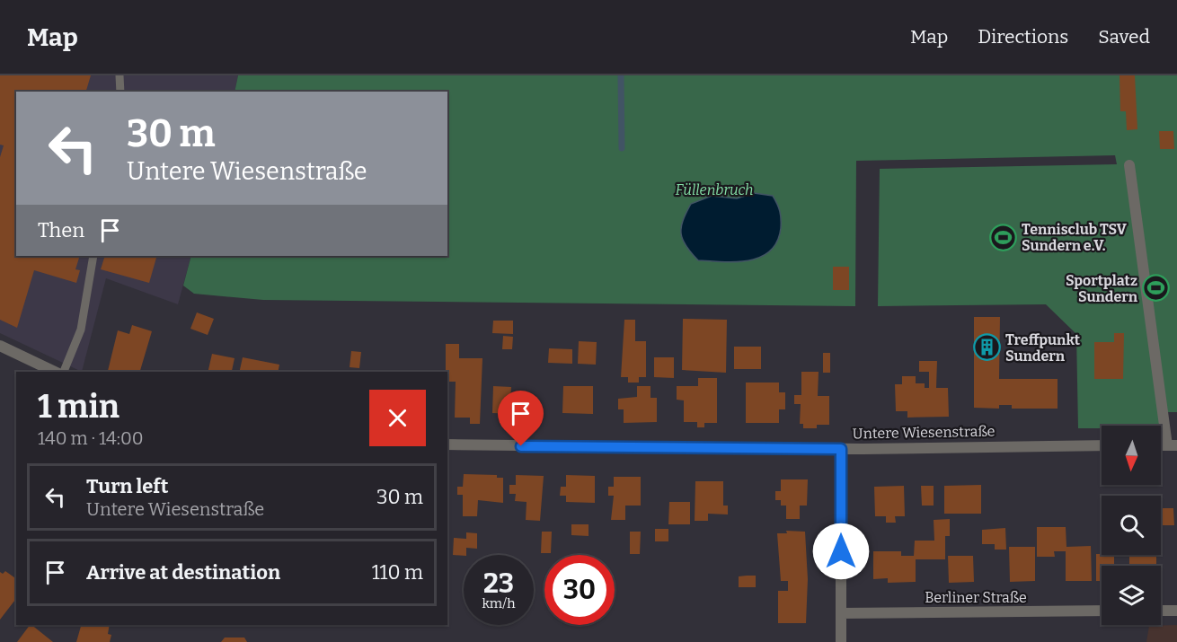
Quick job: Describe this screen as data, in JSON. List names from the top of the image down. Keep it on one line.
{"streets":{"street":["Untere Wiesenstraße","Berliner Straße"]},"parks":["Füllenbruch"],"places":{"sports":["Tennisclub TSV Sundern e.V.","Sportplatz Sundern"],"building":["Treffpunkt Sundern"]},"north":"bottom","page":{"header":"Map","nav":["Map","Directions","Saved"],"turn":["30 m","Untere Wiesenstraße"],"then":"Then","heading":["1 min","140 m · 14:00"],"list":[{"name":"Turn left","note":"Untere Wiesenstraße","value":"30 m"},{"name":"Arrive at destination","value":"110 m"}],"speed":"23 km/h","limit":"30"}}
